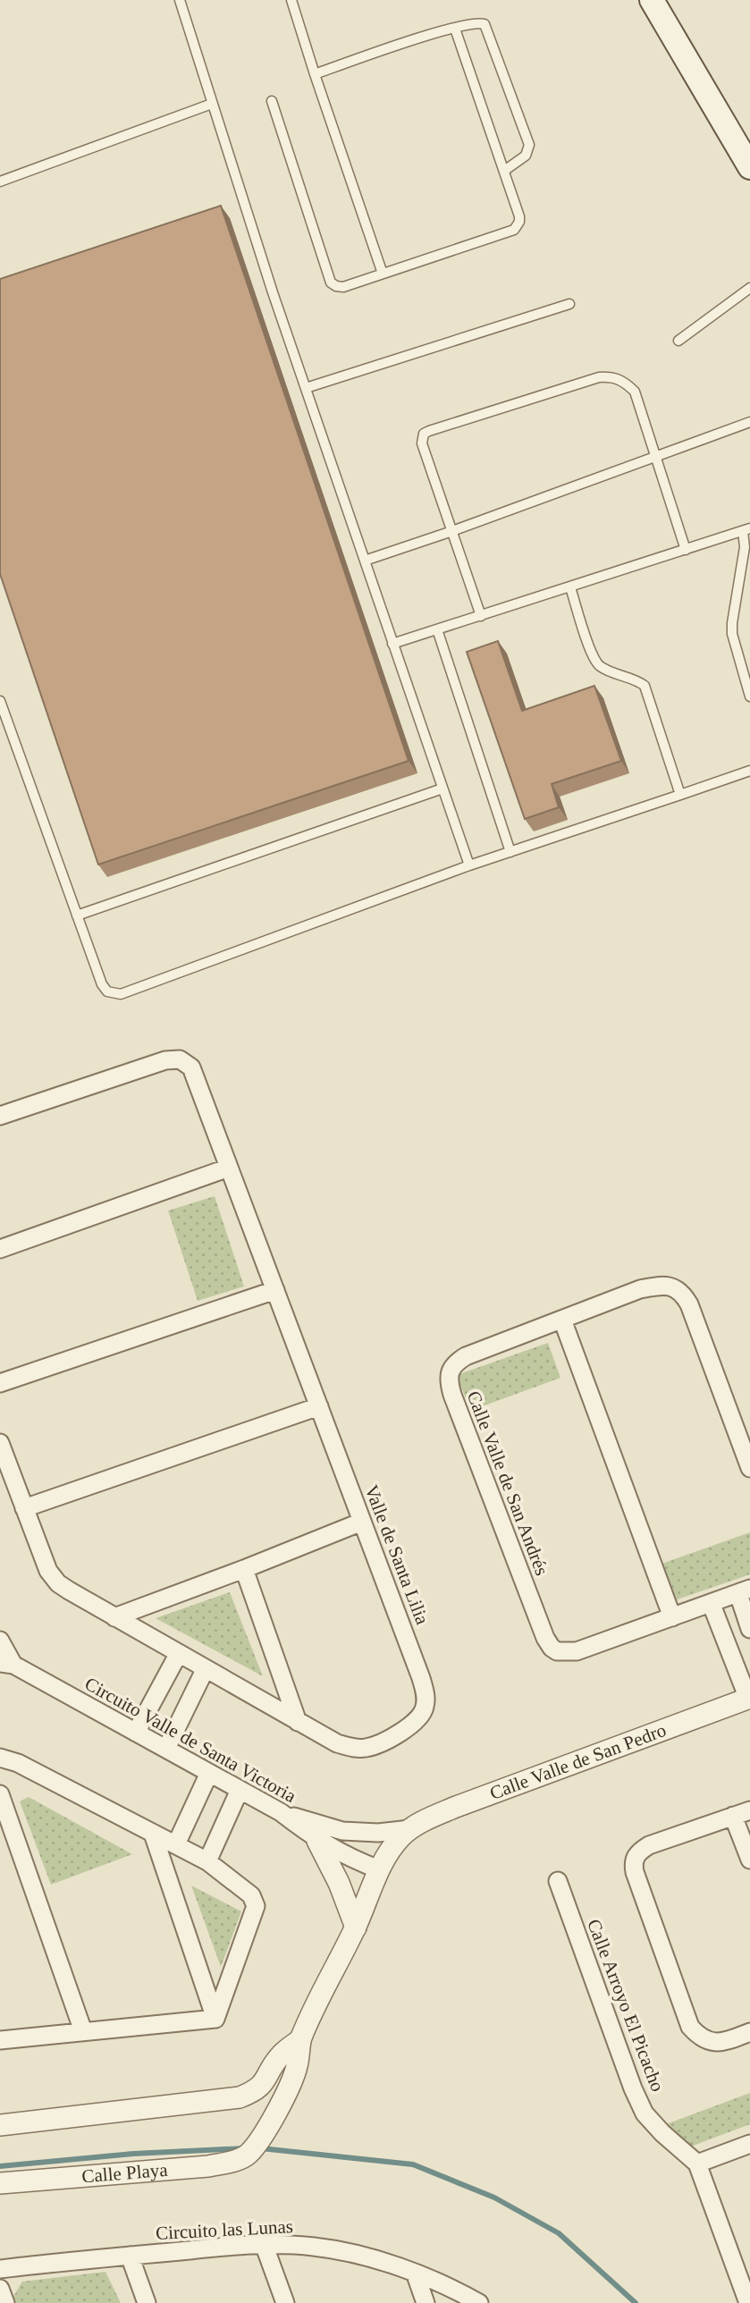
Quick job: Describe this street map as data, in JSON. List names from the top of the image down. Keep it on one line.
{"streets":{"street":["Calle Valle de San Andrés","Valle de Santa Lilia","Circuito Valle de Santa Victoria","Calle Valle de San Pedro","Calle Arroyo El Picacho","Calle Playa","Circuito las Lunas"]},"crossings":[["Circuito Valle de Santa Victoria","Calle Valle de San Pedro"],["Calle Valle de San Pedro","Calle Playa"]]}
